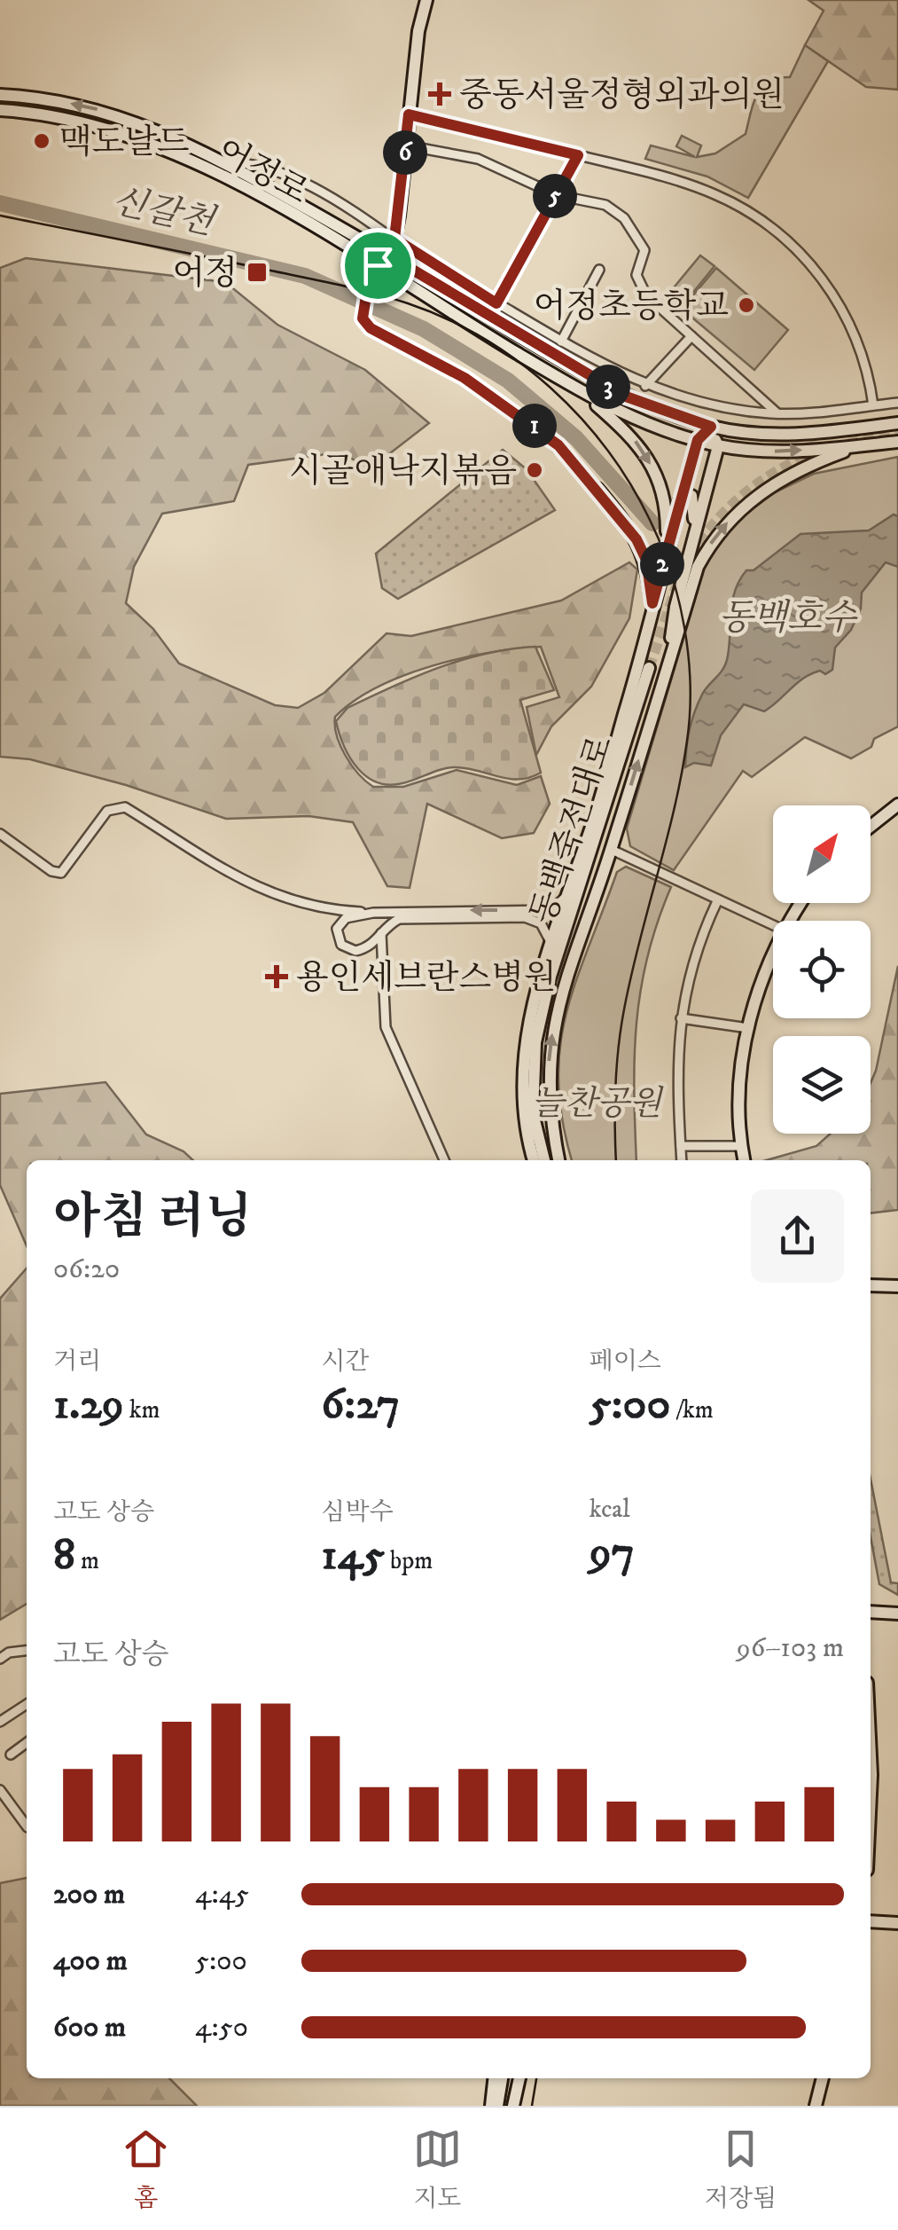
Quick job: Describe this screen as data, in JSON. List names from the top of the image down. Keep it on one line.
{"streets":{"main road":["어정로","동백죽전대로"]},"water":["신갈천","동백호수"],"parks":["늘찬공원"],"places":{"health":["중동서울정형외과의원","용인세브란스병원"],"other":["맥도날드","어정초등학교","시골애낙지볶음"],"transit":["어정"]},"north":"top right","page":{"pins":["6","5","3","1","2"],"heading":["아침 러닝","06:20"],"stats":[["거리","1.29 km"],["시간","6:27"],["페이스","5:00 /km"],["고도 상승","8 m"],["심박수","145 bpm"],["kcal","97"]],"chart":["고도 상승","96–103 m"],"list":[{"name":"200 m","note":"4:45"},{"name":"400 m","note":"5:00"},{"name":"600 m","note":"4:50"}],"tabs":["홈","지도","저장됨"]}}
